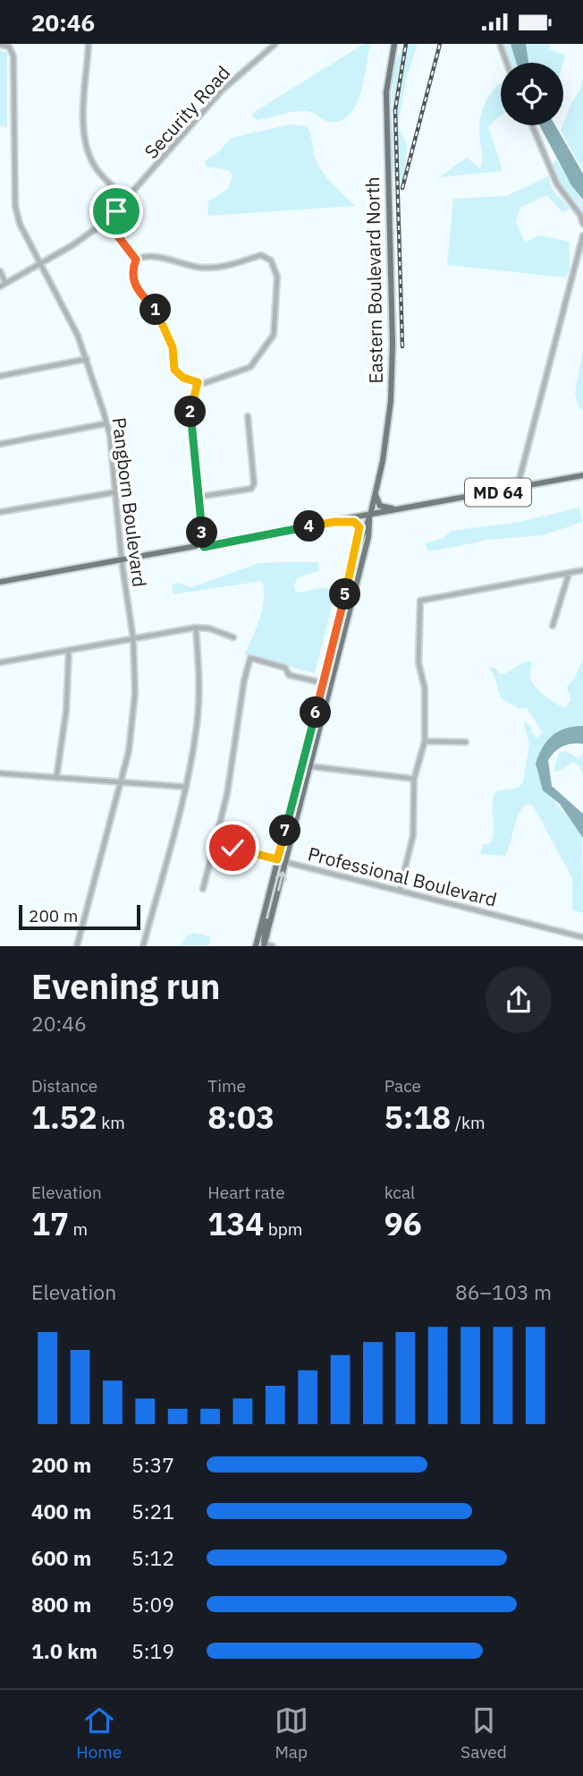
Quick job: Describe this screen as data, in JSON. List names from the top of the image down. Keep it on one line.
{"streets":{"main road":["Eastern Boulevard North","MD 64"],"street":["Security Road","Pangborn Boulevard","Professional Boulevard"]},"crossings":[["Security Road","Pangborn Boulevard"],["Eastern Boulevard North","MD 64"],["Eastern Boulevard North","Professional Boulevard"],["MD 64","Pangborn Boulevard"]],"scale_bar":"200 m","page":{"status":"20:46","pins":["1","2","4","3","5","6","7"],"scale":"200 m","heading":["Evening run","20:46"],"stats":[["Distance","1.52 km"],["Time","8:03"],["Pace","5:18 /km"],["Elevation","17 m"],["Heart rate","134 bpm"],["kcal","96"]],"chart":["Elevation","86–103 m"],"list":[{"name":"200 m","note":"5:37"},{"name":"400 m","note":"5:21"},{"name":"600 m","note":"5:12"},{"name":"800 m","note":"5:09"},{"name":"1.0 km","note":"5:19"}],"tabs":["Home","Map","Saved"]}}
